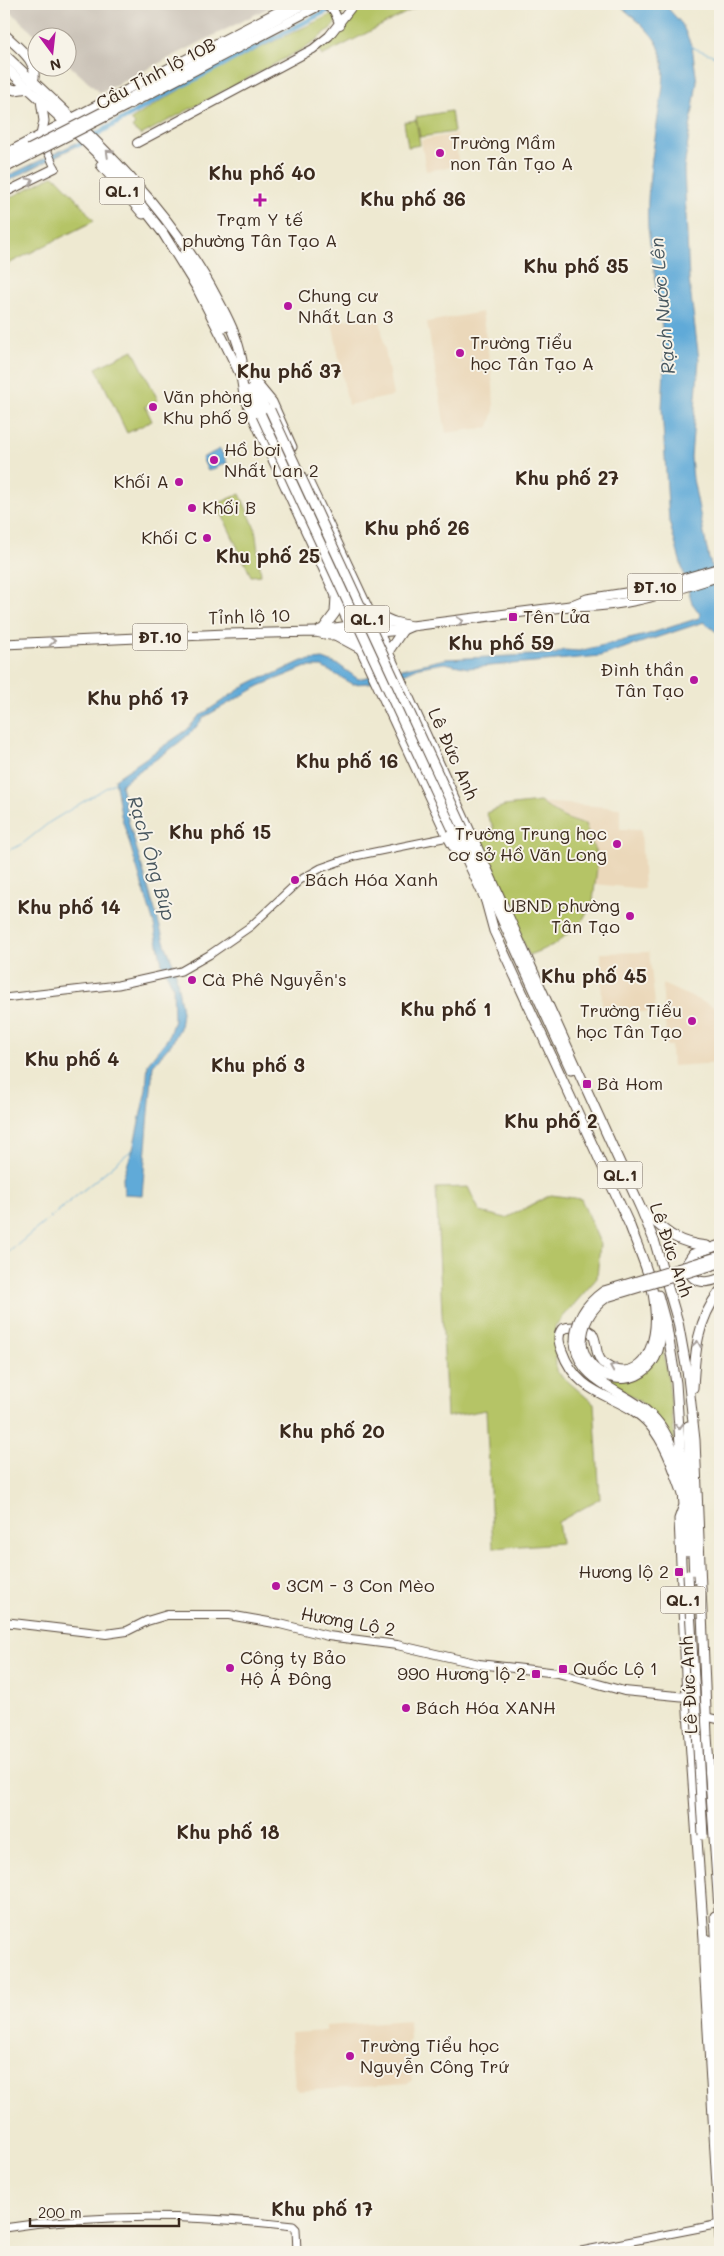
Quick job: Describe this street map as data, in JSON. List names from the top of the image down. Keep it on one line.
{"streets":{"main road":["Cầu Tỉnh lộ 10B","QL.1","ĐT.10","Tỉnh lộ 10","Lê Đức Anh","Hương Lộ 2"]},"crossings":[["QL.1","Lê Đức Anh"],["ĐT.10","Tỉnh lộ 10"],["Tỉnh lộ 10","Lê Đức Anh"],["Lê Đức Anh","Hương Lộ 2"]],"one_way":["Tỉnh lộ 10"],"districts":["Khu phố 40","Khu phố 36","Khu phố 35","Khu phố 37","Khu phố 27","Khu phố 26","Khu phố 25","Khu phố 59","Khu phố 17","Khu phố 16","Khu phố 15","Khu phố 14","Khu phố 45","Khu phố 1","Khu phố 4","Khu phố 3","Khu phố 2","Khu phố 20","Khu phố 18","Khu phố 17"],"water":["Rạch Nước Lên","Rạch Ông Búp"],"places":{"other":["Trường Mầm non Tân Tạo A","Chung cư Nhất Lan 3","Trường Tiểu học Tân Tạo A","Văn phòng Khu phố 9","Hồ bơi Nhất Lan 2","Khối A","Khối B","Khối C","Đình thần Tân Tạo","Trường Trung học cơ sở Hồ Văn Long","Bách Hóa Xanh","UBND phường Tân Tạo","Cà Phê Nguyễn's","Trường Tiểu học Tân Tạo","3CM - 3 Con Mèo","Công ty Bảo Hộ Á Đông","Bách Hóa XANH","Trường Tiểu học Nguyễn Công Trứ"],"health":["Trạm Y tế phường Tân Tạo A"],"transit":["Tên Lửa","Bà Hom","Hương lộ 2","Quốc Lộ 1","990 Hương lộ 2"]},"scale_bar":"200 m","north":"bottom"}
